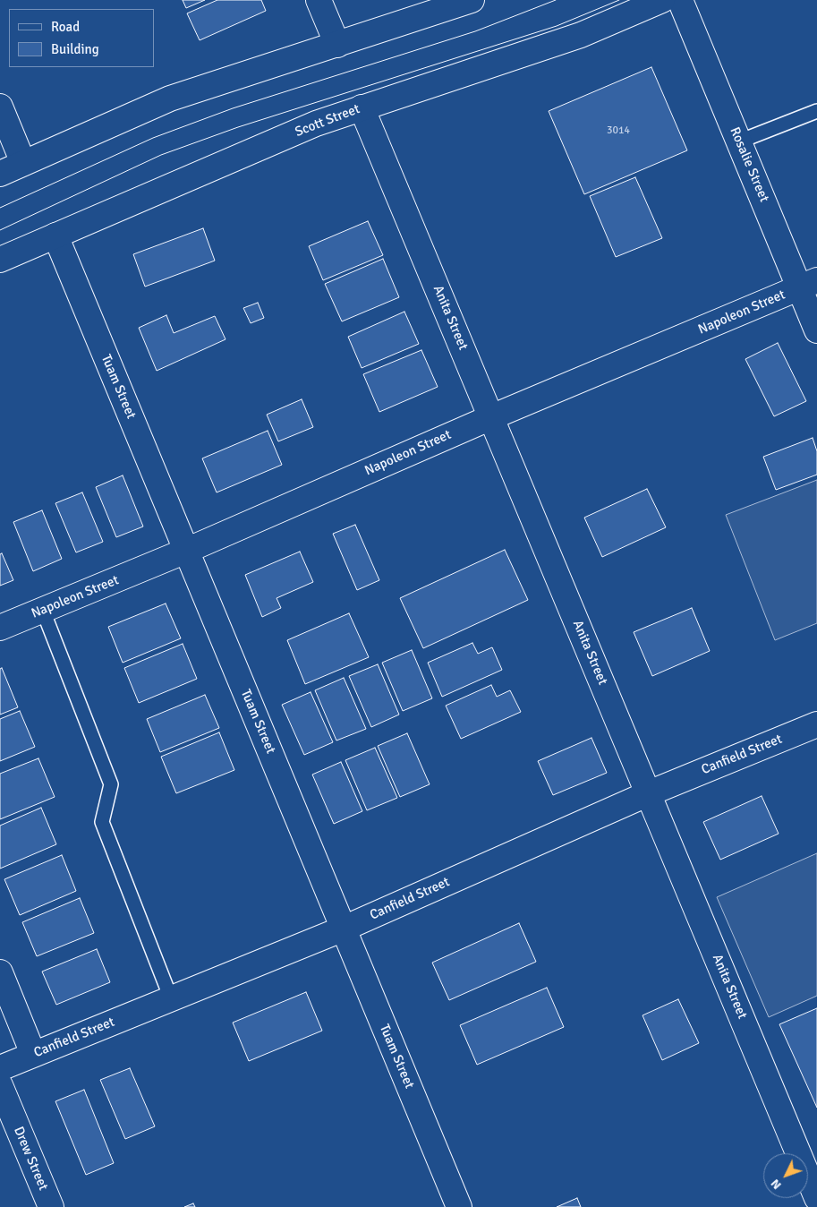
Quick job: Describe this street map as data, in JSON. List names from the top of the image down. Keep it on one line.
{"streets":{"street":["Scott Street","Rosalie Street","Napoleon Street","Anita Street","Tuam Street","Canfield Street","Drew Street"]},"crossings":[["Scott Street","Anita Street"],["Scott Street","Tuam Street"],["Rosalie Street","Napoleon Street"],["Napoleon Street","Anita Street"],["Napoleon Street","Tuam Street"],["Anita Street","Canfield Street"],["Tuam Street","Canfield Street"]],"house_numbers":["3014"],"legend":["Road","Building"],"north":"bottom left"}
